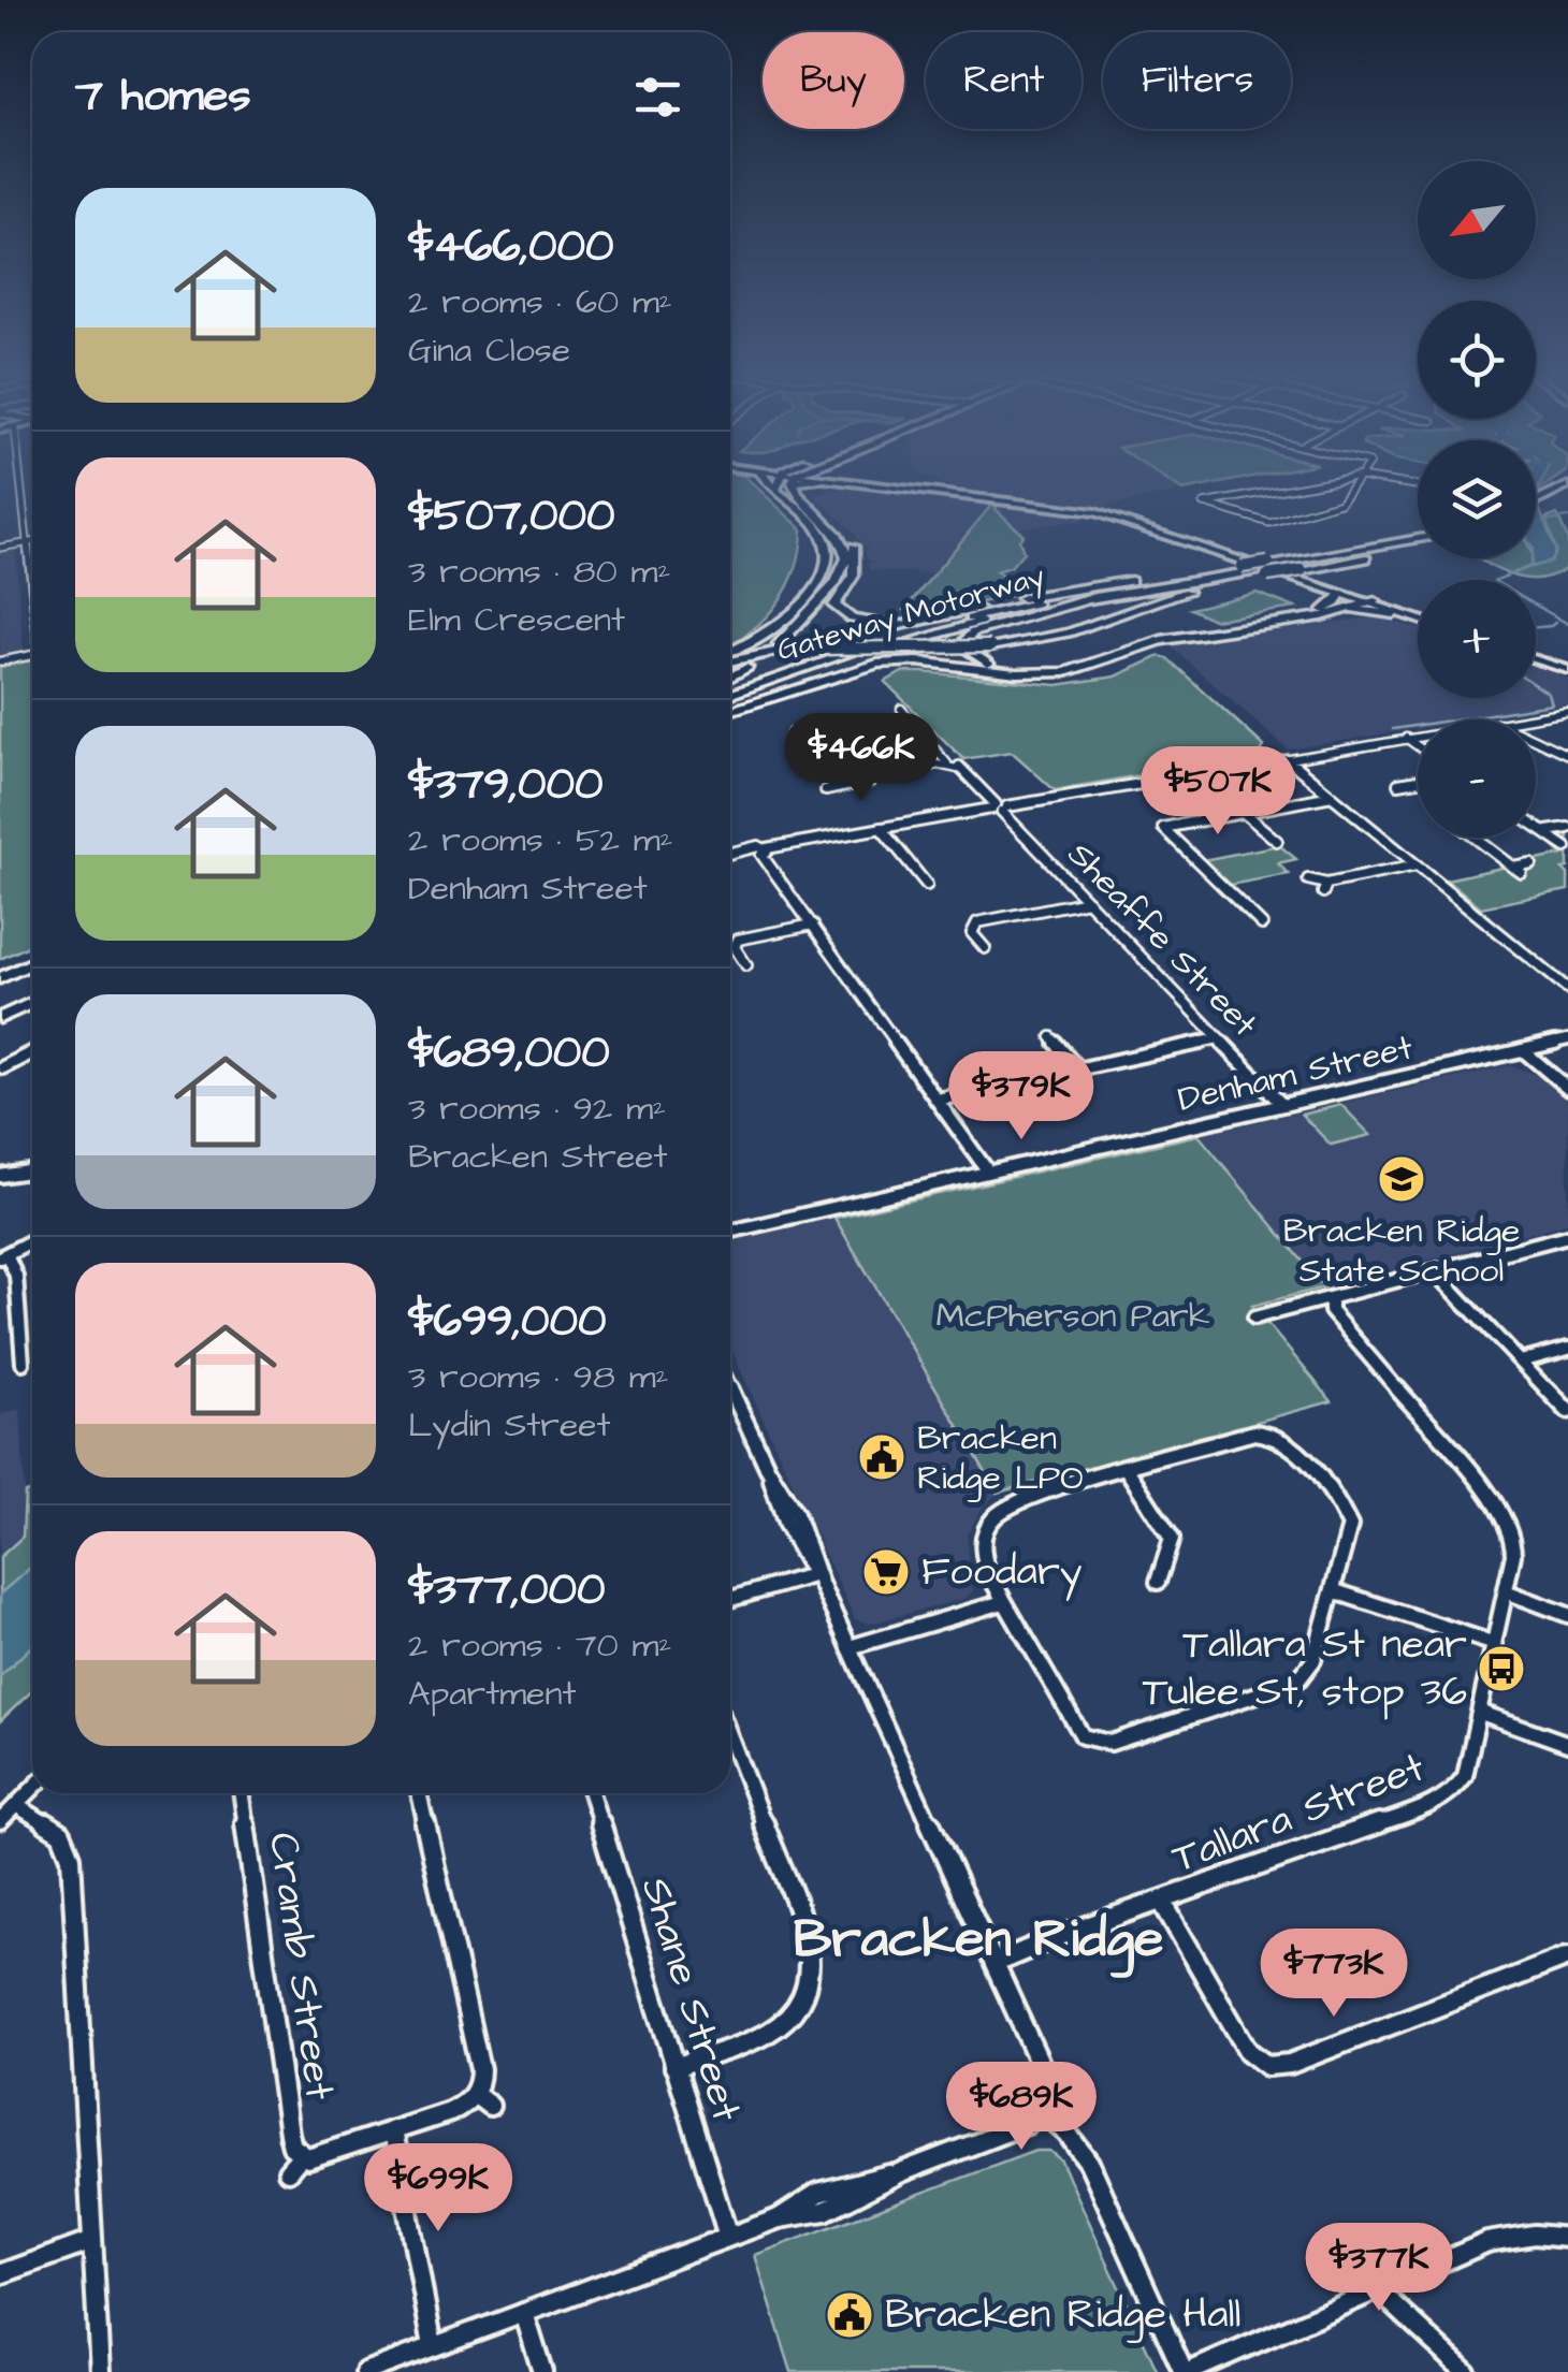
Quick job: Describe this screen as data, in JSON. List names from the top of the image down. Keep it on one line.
{"streets":{"highway":["Gateway Motorway"],"street":["Sheaffe Street","Denham Street","Tallara Street","Cramb Street","Shane Street"]},"crossings":[["Sheaffe Street","Denham Street"]],"districts":["Bracken Ridge"],"parks":["McPherson Park"],"places":{"school or university":["Bracken Ridge State School"],"public building":["Bracken Ridge LPO","Bracken Ridge Hall"],"supermarket":["Foodary"],"bus stop":["Tallara St near Tulee St, stop 36"]},"north":"bottom left","page":{"chip":["Buy","Rent","Filters"],"heading":"7 homes","map_buttons":["+","−"],"list":[{"name":"$466,000","note":"2 rooms · 60 m² · Gina Close"},{"name":"$507,000","note":"3 rooms · 80 m² · Elm Crescent"},{"name":"$379,000","note":"2 rooms · 52 m² · Denham Street"},{"name":"$689,000","note":"3 rooms · 92 m² · Bracken Street"},{"name":"$699,000","note":"3 rooms · 98 m² · Lydin Street"},{"name":"$377,000","note":"2 rooms · 70 m² · Apartment"}],"price":["$466K","$507K","$379K","$773K","$689K","$699K","$377K"]}}
